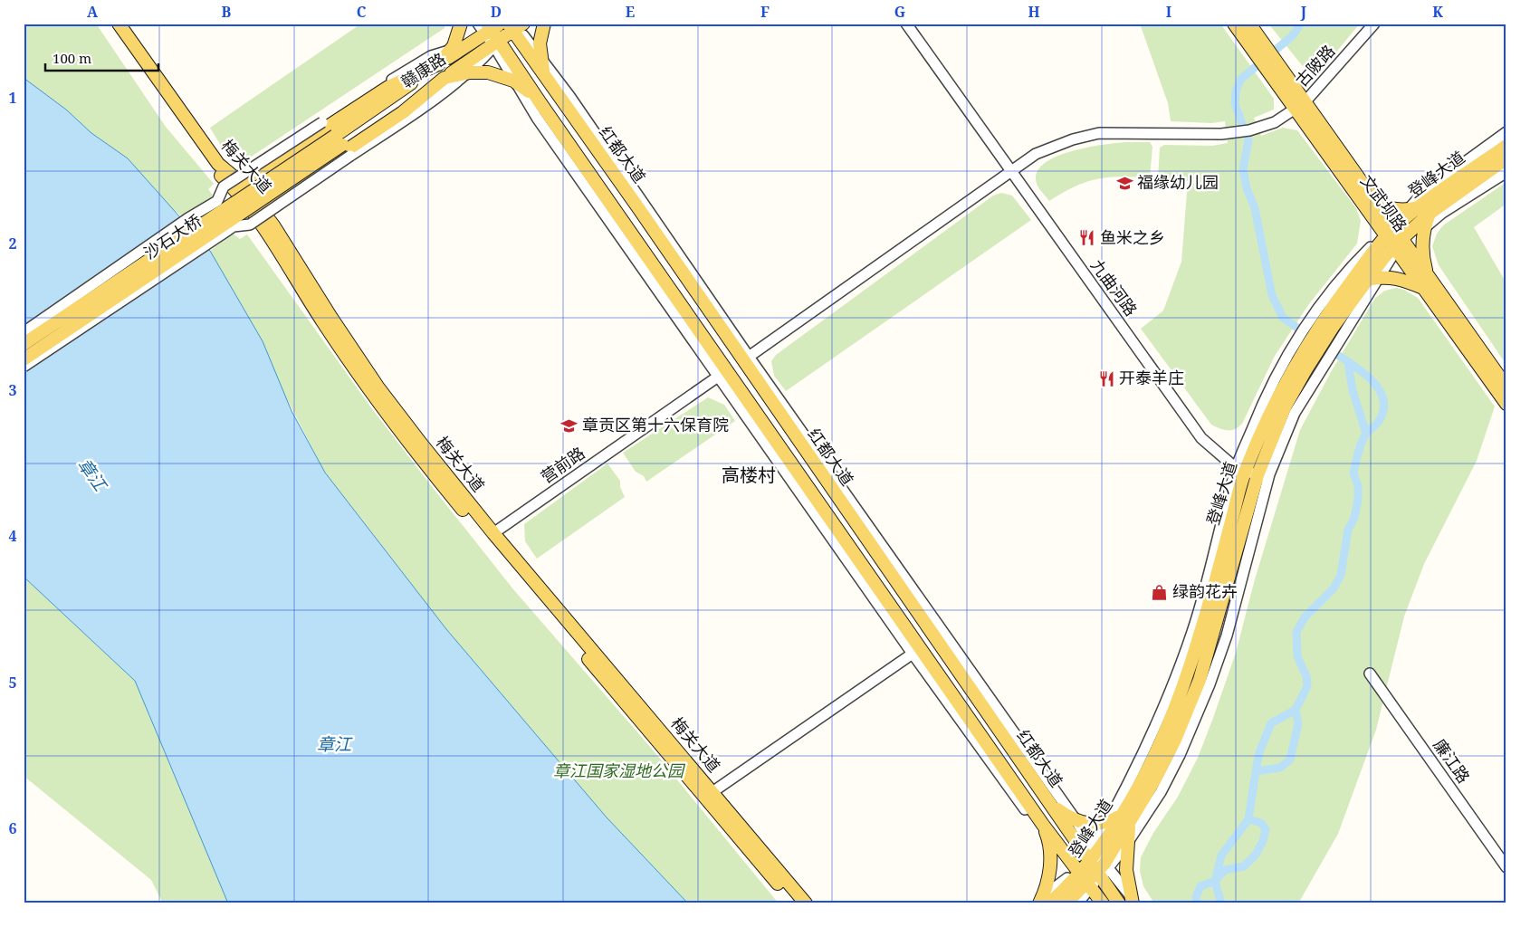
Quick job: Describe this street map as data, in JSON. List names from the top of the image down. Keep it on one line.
{"streets":{"main road":["赣康路","红都大道","梅关大道","登峰大道","文武坝路","沙石大桥"],"street":["古陂路","九曲河路","营前路","廉江路"]},"crossings":[["古陂路","文武坝路"],["古陂路","九曲河路"],["赣康路","红都大道"],["赣康路","沙石大桥"],["红都大道","登峰大道"],["梅关大道","营前路"],["登峰大道","文武坝路"],["登峰大道","九曲河路"]],"districts":["高楼村"],"water":["章江"],"parks":["章江国家湿地公园"],"places":{"school or university":["福缘幼儿园","章贡区第十六保育院"],"restaurant":["鱼米之乡","开泰羊庄"],"shop":["绿韵花卉"]},"scale_bar":"100 m","grid":{"columns":["A","B","C","D","E","F","G","H","I","J","K"],"rows":["1","2","3","4","5","6"]}}
